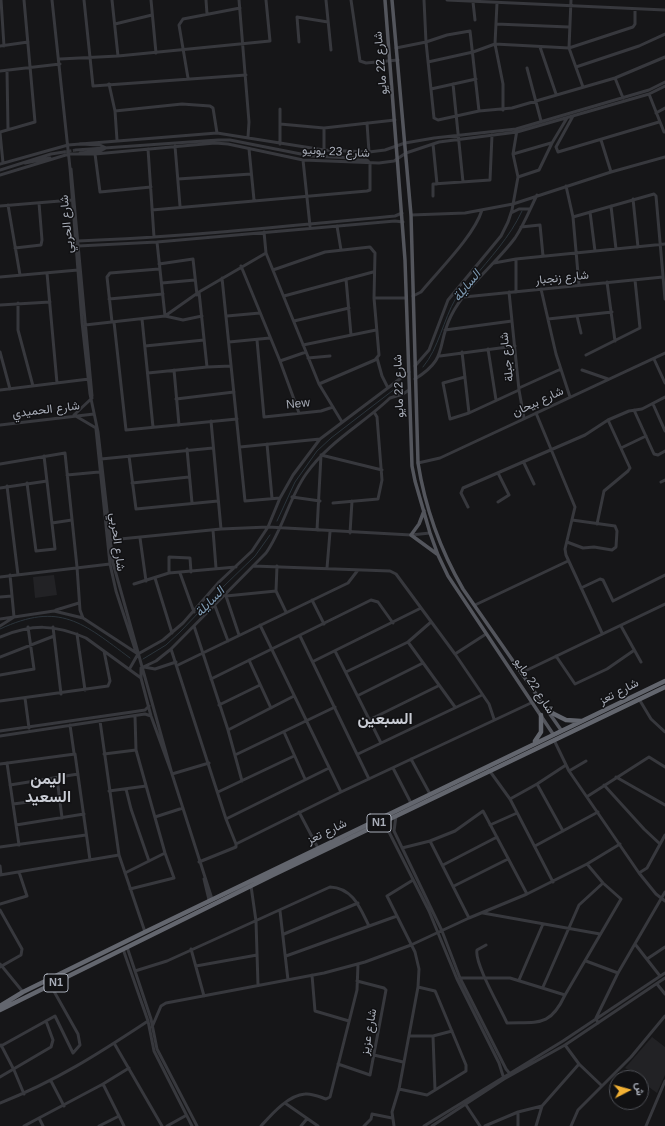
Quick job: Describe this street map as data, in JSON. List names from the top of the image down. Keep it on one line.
{"streets":{"highway":["شارع تعز","N1"],"main road":["شارع 22 مايو"],"street":["شارع 23 يونيو","شارع الحربي","شارع زنجبار","شارع جبلة","شارع بيحان","New","شارع الحميدي","شارع عزيز"]},"crossings":[["شارع 22 مايو","شارع 23 يونيو"],["شارع 22 مايو","شارع بيحان"],["شارع 22 مايو","شارع تعز"],["شارع 23 يونيو","شارع الحربي"],["شارع الحربي","شارع الحميدي"],["شارع الحربي","شارع تعز"],["شارع زنجبار","شارع جبلة"],["شارع جبلة","شارع بيحان"],["شارع تعز","N1"]],"districts":["السبعين","اليمن السعيد"],"water":["السايلة"],"north":"right"}
